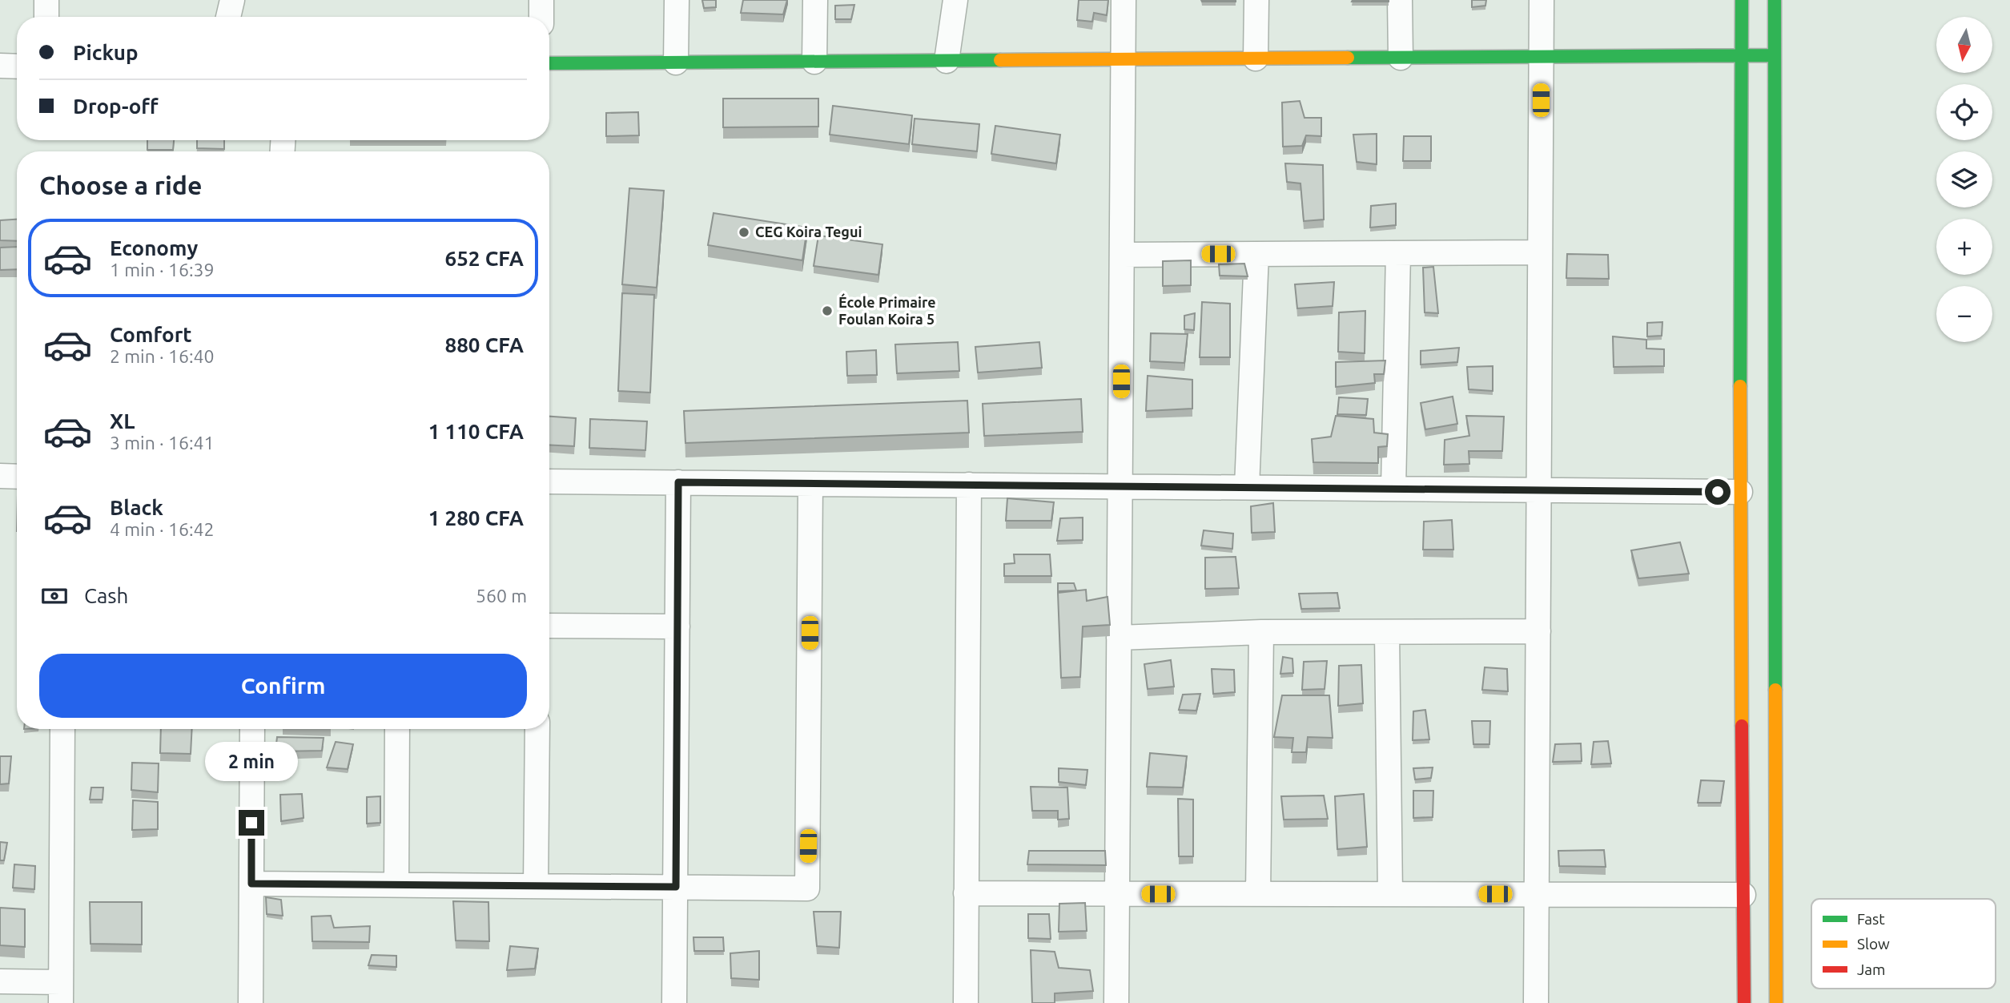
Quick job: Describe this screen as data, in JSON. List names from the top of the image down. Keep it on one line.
{"places":["CEG Koira Tegui","École Primaire Foulan Koira 5"],"legend":["Fast","Slow","Jam"],"north":"bottom","page":{"map_buttons":["+","−"],"banner":["Pickup","Drop-off"],"heading":"Choose a ride","list":[{"name":"Economy","note":"1 min · 16:39","value":"652 CFA"},{"name":"Comfort","note":"2 min · 16:40","value":"880 CFA"},{"name":"XL","note":"3 min · 16:41","value":"1 110 CFA"},{"name":"Black","note":"4 min · 16:42","value":"1 280 CFA"}],"pay":["Cash","560 m"],"buttons":"Confirm","bubble":"2 min"}}
